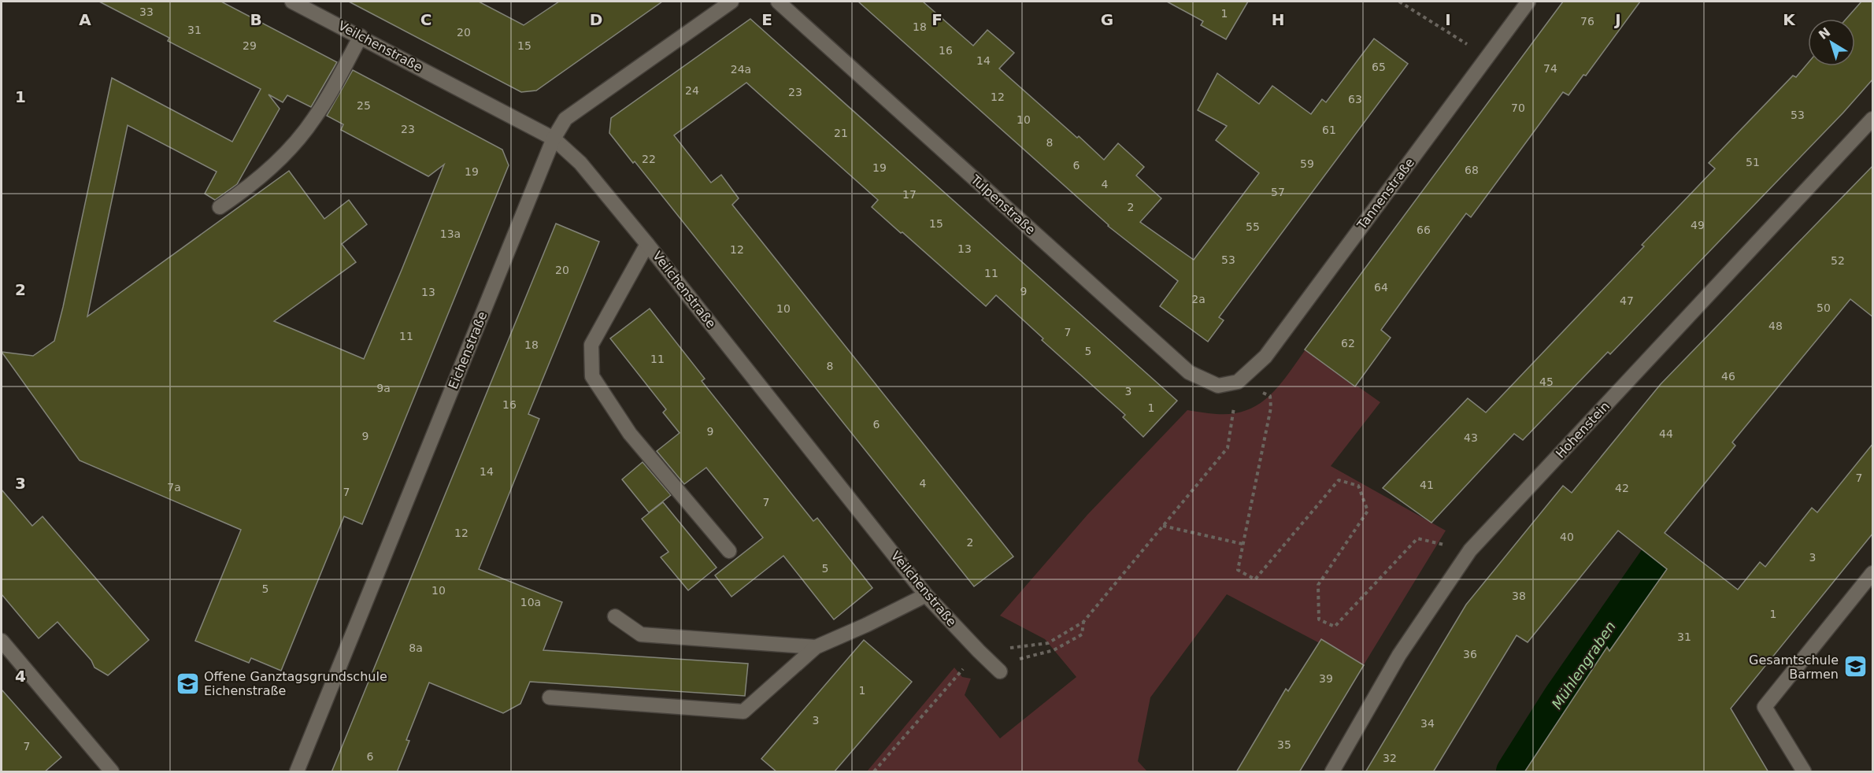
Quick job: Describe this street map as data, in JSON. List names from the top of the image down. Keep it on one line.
{"streets":{"street":["Veilchenstraße","Tannenstraße","Tulpenstraße","Eichenstraße","Hohenstein"]},"crossings":[["Veilchenstraße","Eichenstraße"],["Tannenstraße","Tulpenstraße"]],"water":["Mühlengraben"],"places":{"school or university":["Gesamtschule Barmen","Offene Ganztagsgrundschule Eichenstraße"]},"house_numbers":["33","1","76","18","31","20","29","15","16","14","65","74","24a","24","23","12","63","25","70","53","10","23","61","21","8","22","51","59","6","19","68","19","4","57","17","2","15","49","55","66","13a","13","12","53","52","20","11","64","9","13","2a","47","50","10","48","7","11","62","18","5","11","8","46","45","9a","3","16","1","6","9","44","9","43","14","7","4","41","7a","42","7","7","12","40","2","3","5","5","10","38","10a","1","31","8a","36","39","1","3","34","35","7","6","32"],"north":"top left","grid":{"columns":["A","B","C","D","E","F","G","H","I","J","K"],"rows":["1","2","3","4"]}}
